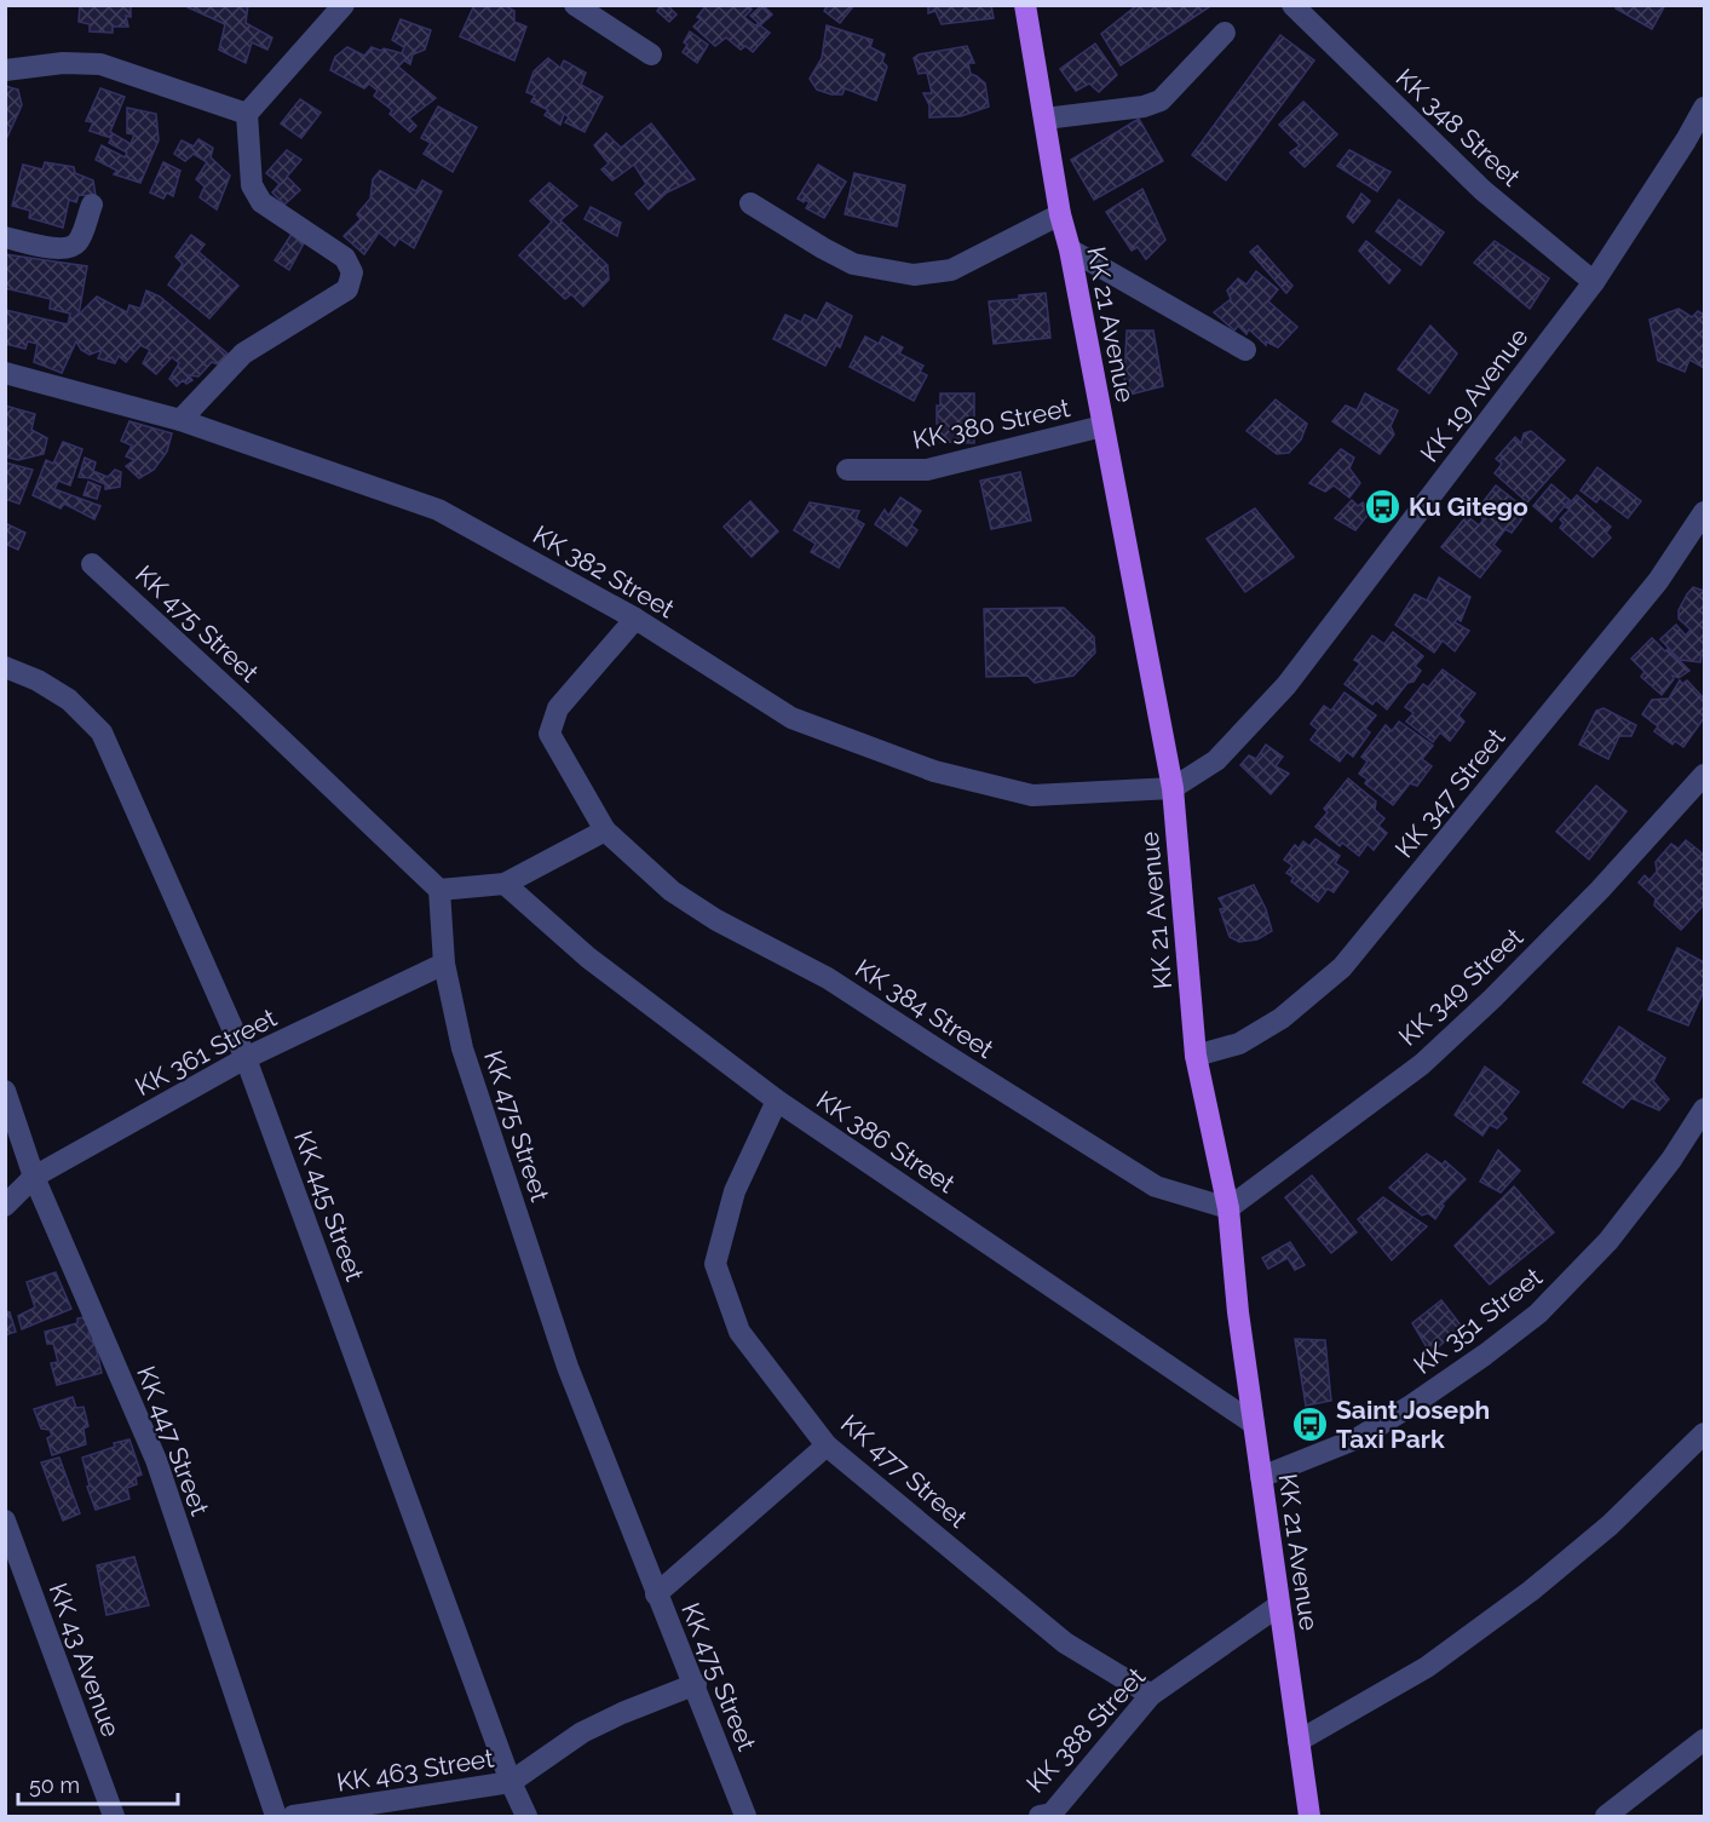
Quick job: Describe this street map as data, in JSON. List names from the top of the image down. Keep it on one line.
{"streets":{"main road":["KK 21 Avenue"],"street":["KK 348 Street","KK 19 Avenue","KK 380 Street","KK 382 Street","KK 475 Street","KK 347 Street","KK 349 Street","KK 384 Street","KK 361 Street","KK 386 Street","KK 445 Street","KK 351 Street","KK 447 Street","KK 477 Street","KK 43 Avenue","KK 388 Street","KK 463 Street"]},"crossings":[["KK 348 Street","KK 19 Avenue"],["KK 21 Avenue","KK 19 Avenue"],["KK 21 Avenue","KK 380 Street"],["KK 21 Avenue","KK 382 Street"],["KK 21 Avenue","KK 347 Street"],["KK 21 Avenue","KK 349 Street"],["KK 21 Avenue","KK 384 Street"],["KK 21 Avenue","KK 386 Street"],["KK 21 Avenue","KK 351 Street"],["KK 21 Avenue","KK 388 Street"],["KK 19 Avenue","KK 382 Street"],["KK 475 Street","KK 361 Street"],["KK 475 Street","KK 463 Street"],["KK 349 Street","KK 384 Street"],["KK 361 Street","KK 445 Street"],["KK 361 Street","KK 447 Street"],["KK 386 Street","KK 477 Street"],["KK 445 Street","KK 463 Street"],["KK 477 Street","KK 388 Street"]],"places":{"bus stop":["Ku Gitego","Saint Joseph Taxi Park"]},"scale_bar":"50 m"}
